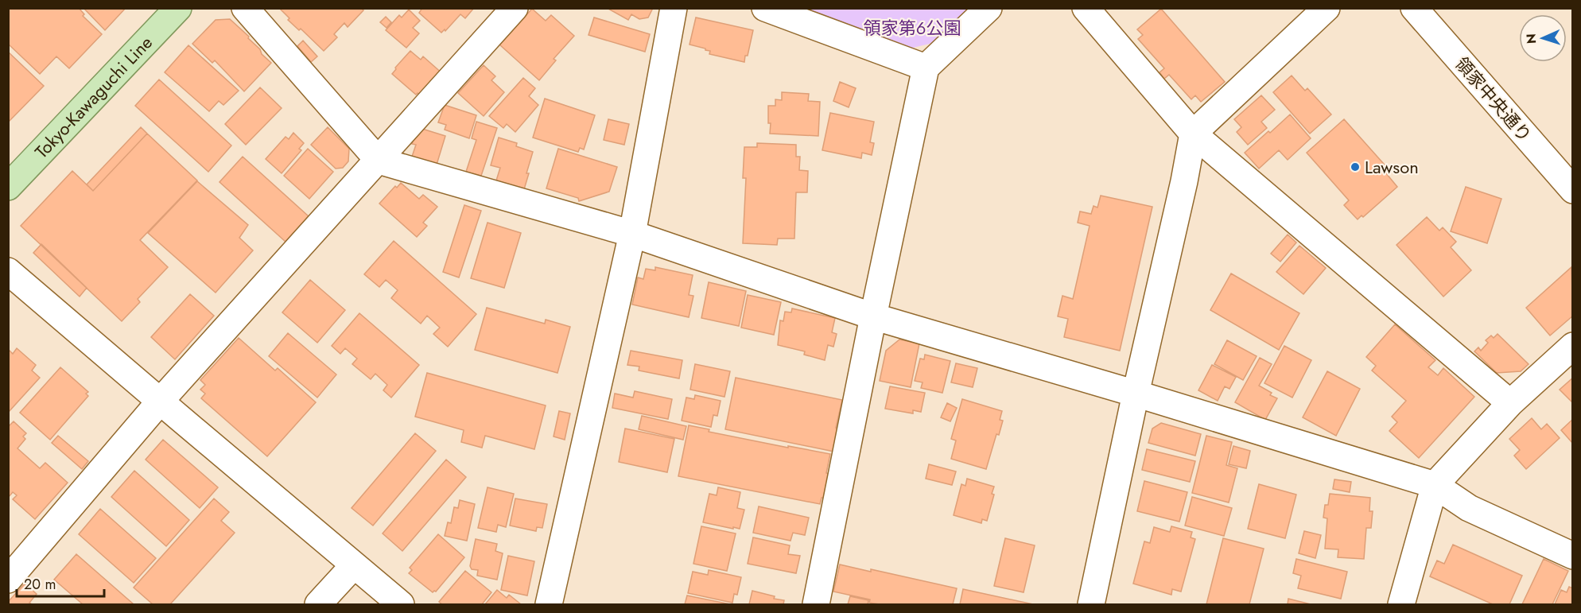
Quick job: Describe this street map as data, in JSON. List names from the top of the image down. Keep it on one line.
{"streets":{"main road":["Tokyo-Kawaguchi Line"],"street":["領家中央通り"]},"parks":["領家第6公園"],"places":["Lawson"],"scale_bar":"20 m","north":"left"}
